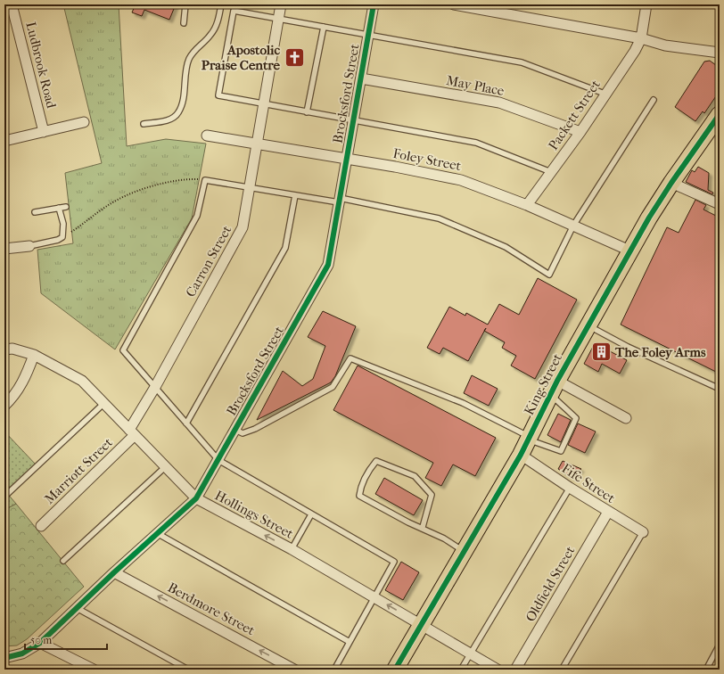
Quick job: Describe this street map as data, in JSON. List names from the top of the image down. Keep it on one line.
{"streets":{"main road":["King Street"],"street":["Ludbrook Road","May Place","Brocksford Street","Packett Street","Foley Street","Carron Street","Marriott Street","Fife Street","Hollings Street","Oldfield Street","Berdmore Street"]},"crossings":[["May Place","Brocksford Street"],["May Place","Packett Street"],["Brocksford Street","Foley Street"],["Brocksford Street","Hollings Street"],["Brocksford Street","Berdmore Street"],["Packett Street","Foley Street"],["Foley Street","Carron Street"],["Foley Street","King Street"],["Carron Street","Marriott Street"],["Carron Street","Hollings Street"],["King Street","Fife Street"],["King Street","Hollings Street"],["Marriott Street","Hollings Street"],["Fife Street","Oldfield Street"]],"one_way":["Berdmore Street"],"places":{"church":["Apostolic Praise Centre"],"building":["The Foley Arms"]},"scale_bar":"50 m"}
